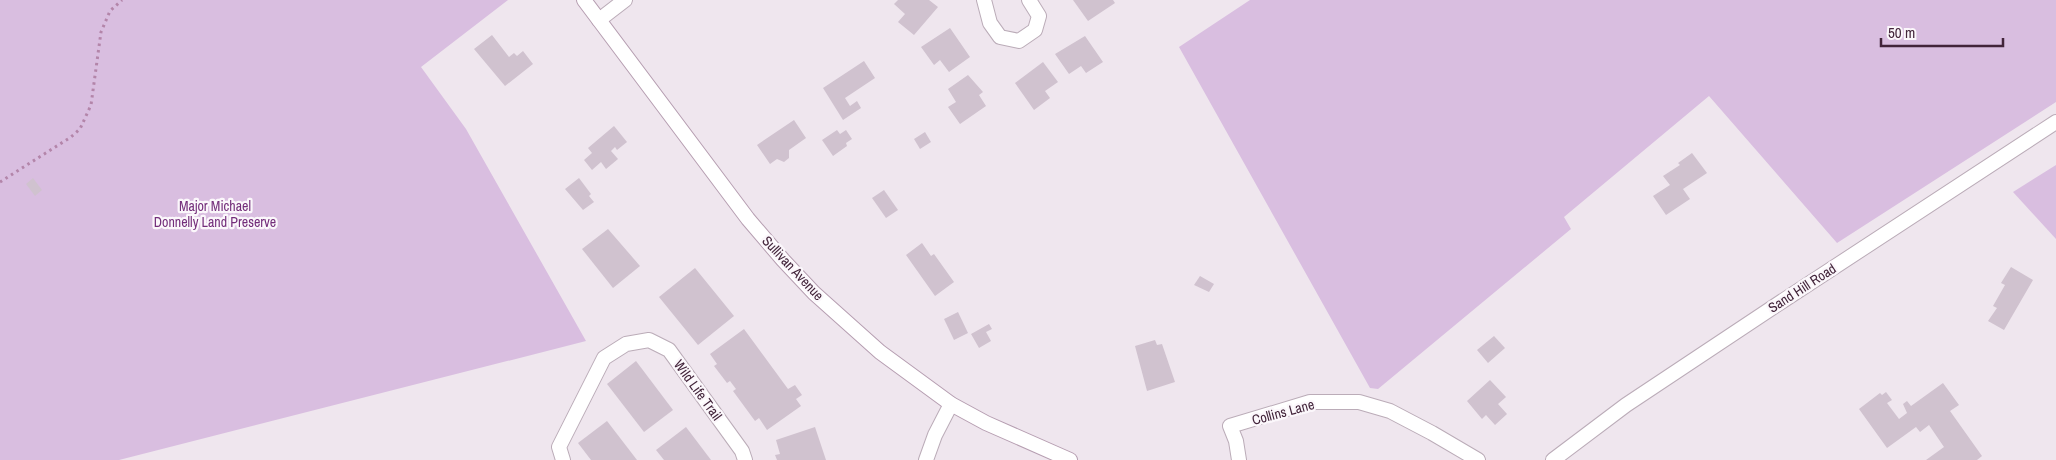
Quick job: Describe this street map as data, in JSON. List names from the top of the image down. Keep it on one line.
{"streets":{"street":["Sullivan Avenue","Sand Hill Road","Wild Life Trail","Collins Lane"]},"parks":["Major Michael Donnelly Land Preserve"],"scale_bar":"50 m"}
